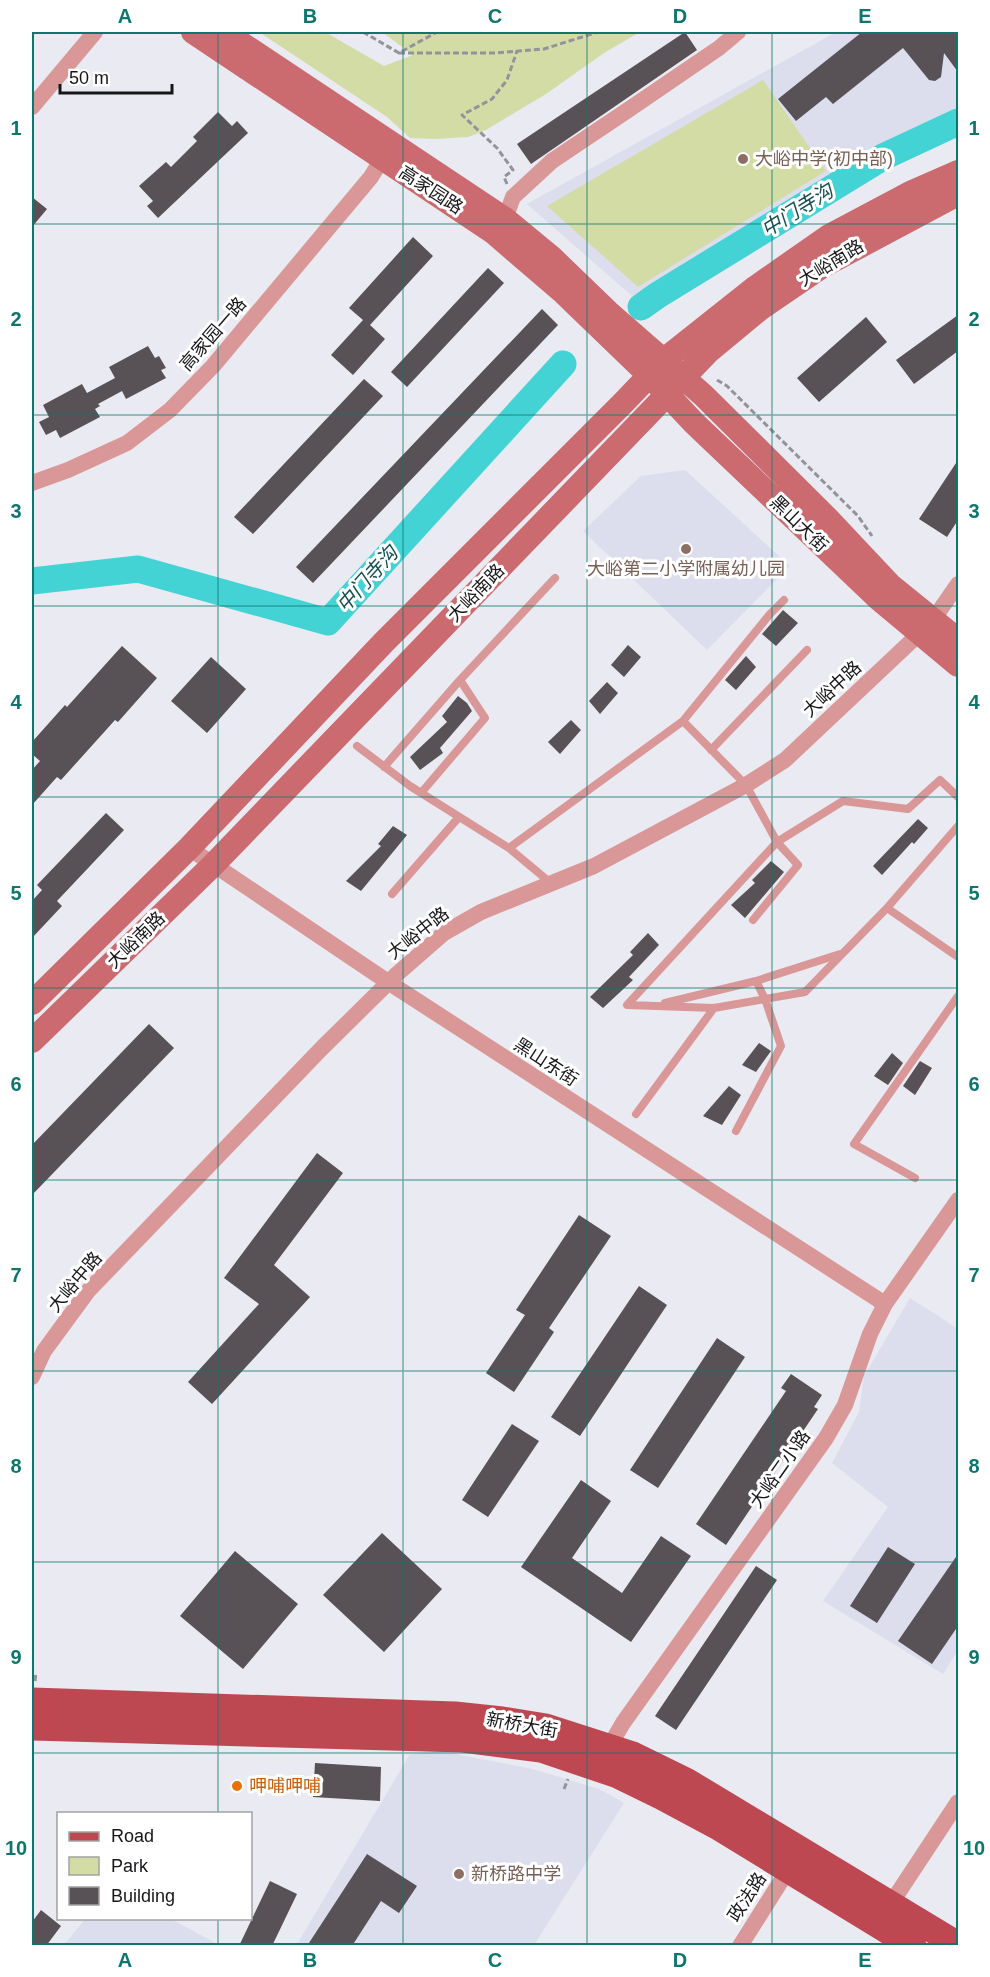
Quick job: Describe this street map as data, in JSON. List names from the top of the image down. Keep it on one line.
{"streets":{"main road":["高家园路","大峪南路","黑山大街","新桥大街"],"street":["高家园一路","大峪中路","黑山东街","大峪二小路","政法路"]},"crossings":[["高家园路","大峪南路"],["高家园路","高家园一路"],["高家园路","黑山大街"],["大峪南路","黑山大街"],["大峪南路","黑山东街"],["黑山大街","大峪中路"],["大峪中路","黑山东街"],["黑山东街","大峪二小路"],["大峪二小路","新桥大街"],["新桥大街","政法路"]],"water":["中门寺沟"],"places":["大峪中学(初中部)","大峪第二小学附属幼儿园","呷哺呷哺","新桥路中学"],"legend":["Road","Park","Building"],"scale_bar":"50 m","grid":{"columns":["A","B","C","D","E"],"rows":["1","2","3","4","5","6","7","8","9","10"]}}
